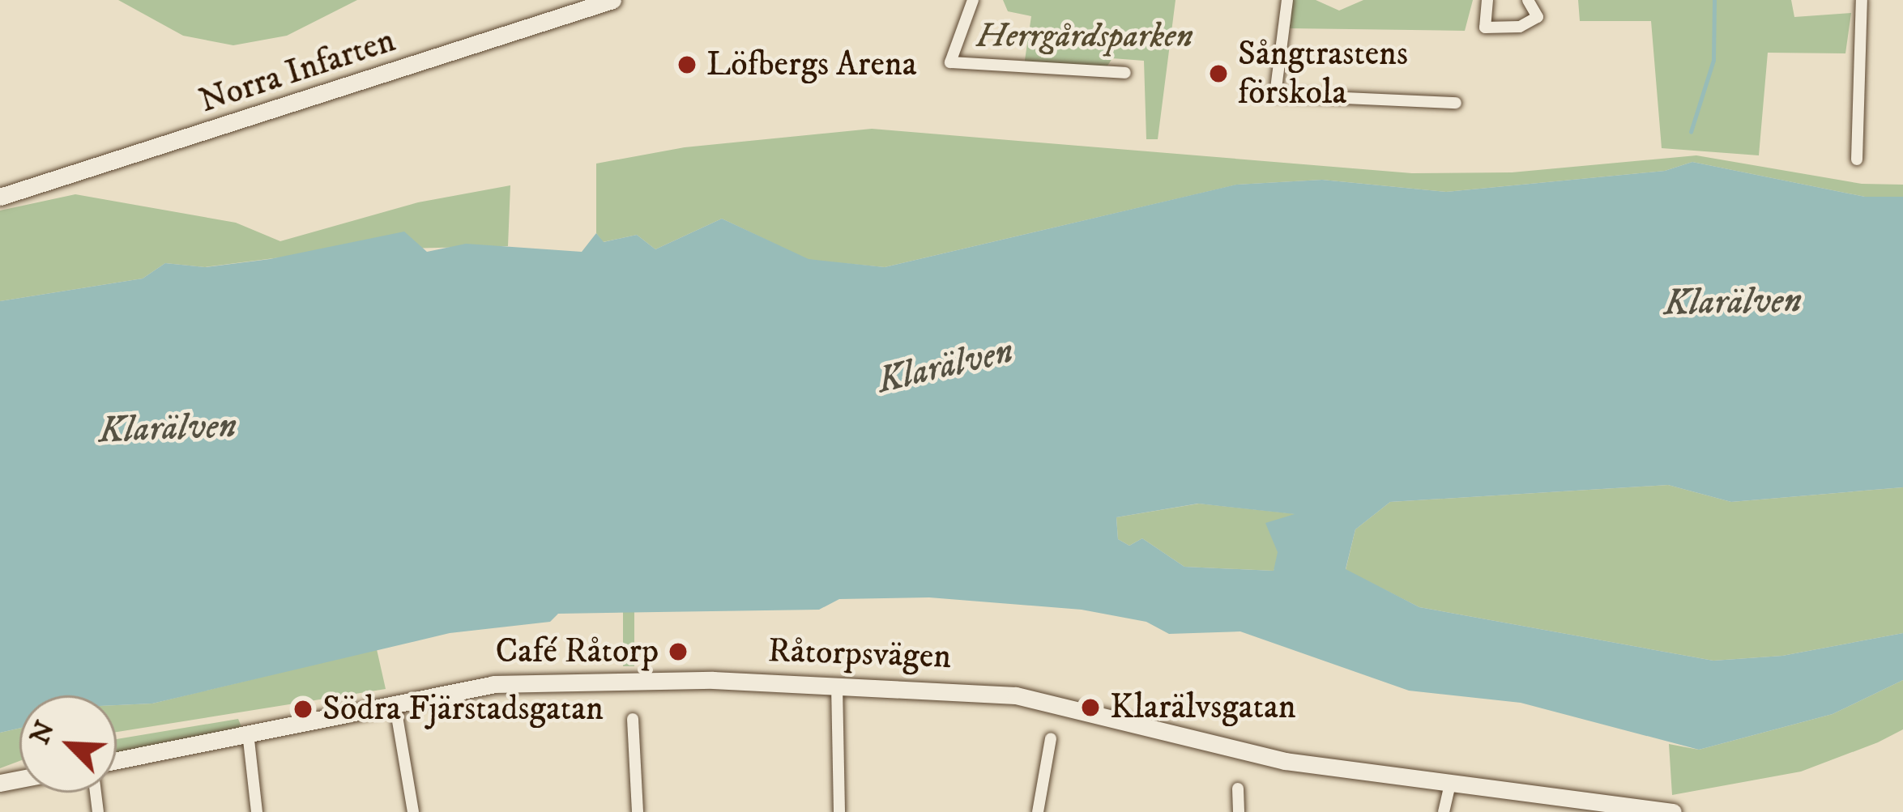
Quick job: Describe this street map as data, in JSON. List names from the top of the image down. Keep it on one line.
{"streets":{"street":["Norra Infarten","Råtorpsvägen"]},"water":["Klarälven"],"parks":["Herrgårdsparken"],"places":["Löfbergs Arena","Sångtrastens förskola","Café Råtorp","Klarälvsgatan","Södra Fjärstadsgatan"],"north":"top left"}
